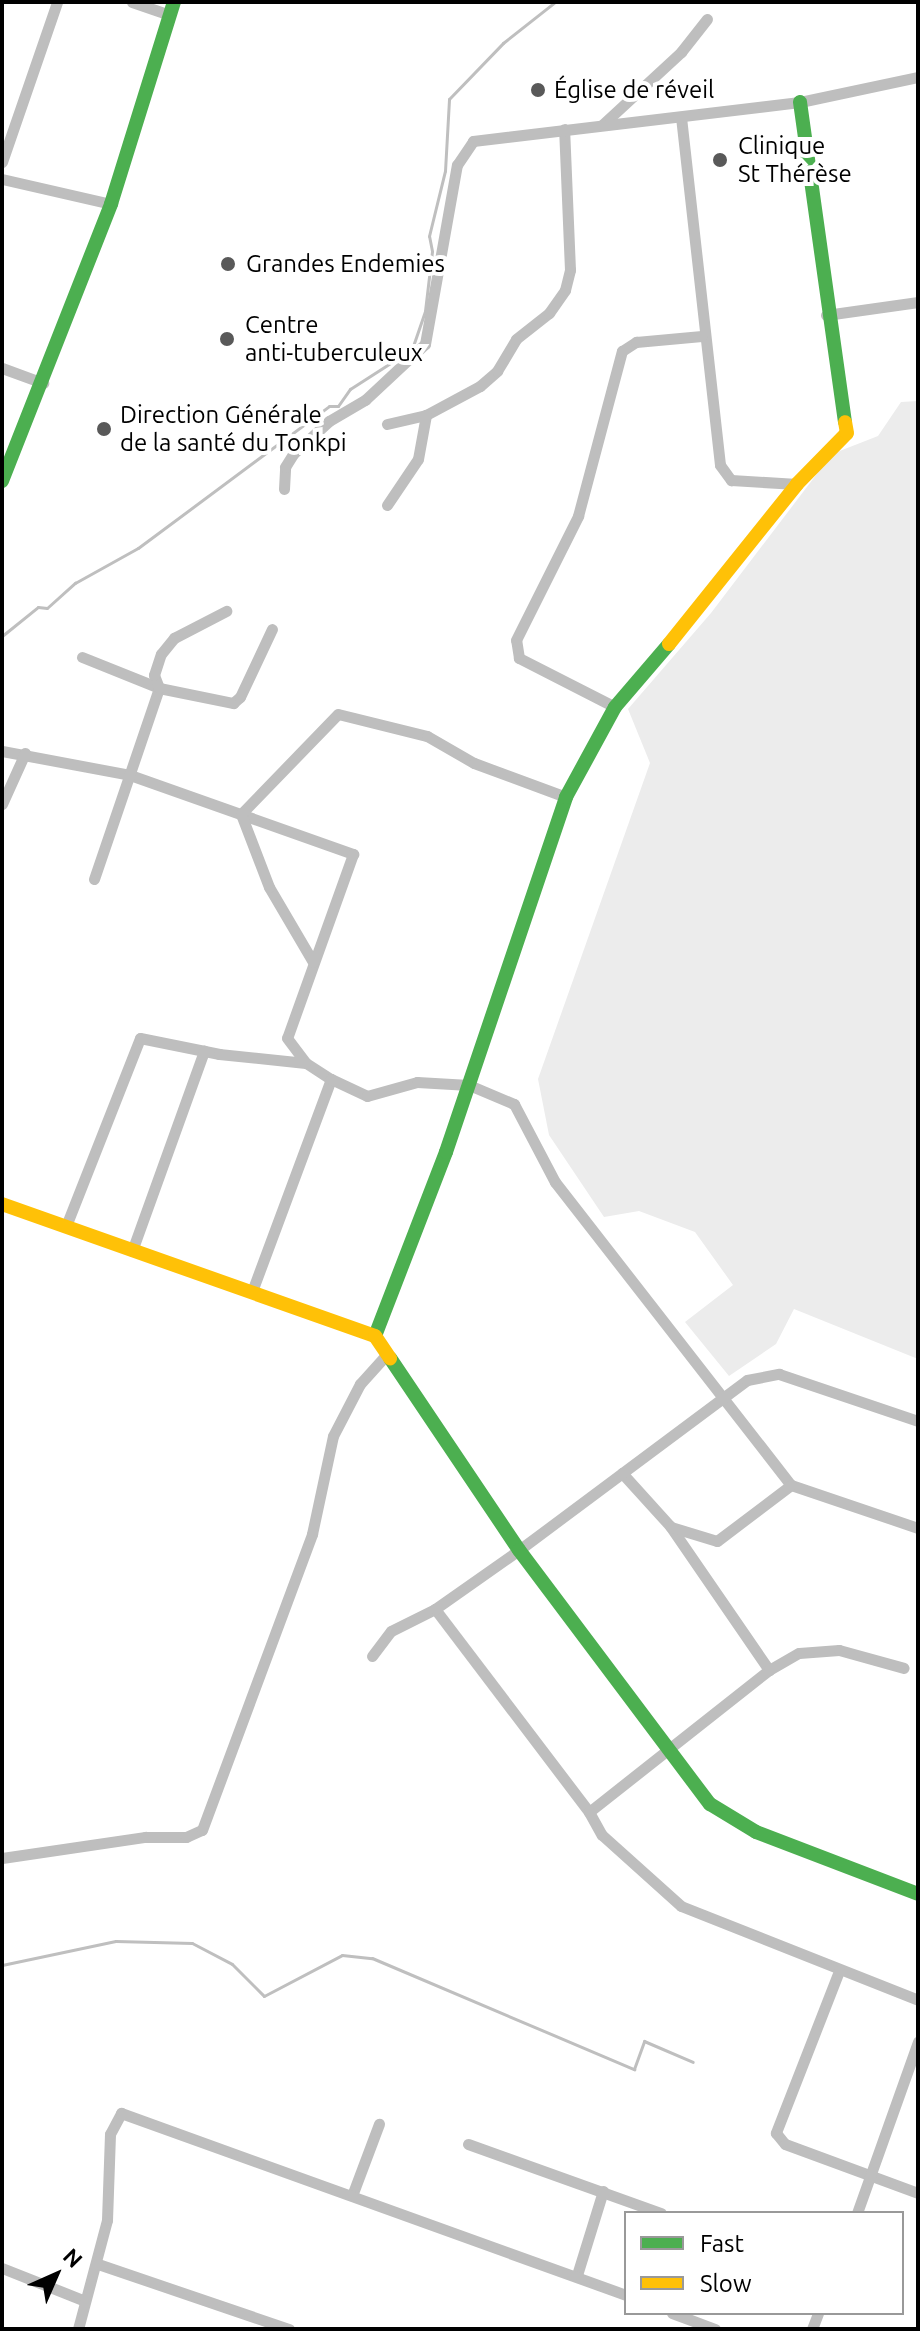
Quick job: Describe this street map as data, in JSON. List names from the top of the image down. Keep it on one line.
{"places":["Église de réveil","Clinique St Thérèse","Grandes Endemies","Centre anti-tuberculeux","Direction Générale de la santé du Tonkpi"],"legend":["Fast","Slow"],"north":"top right"}
